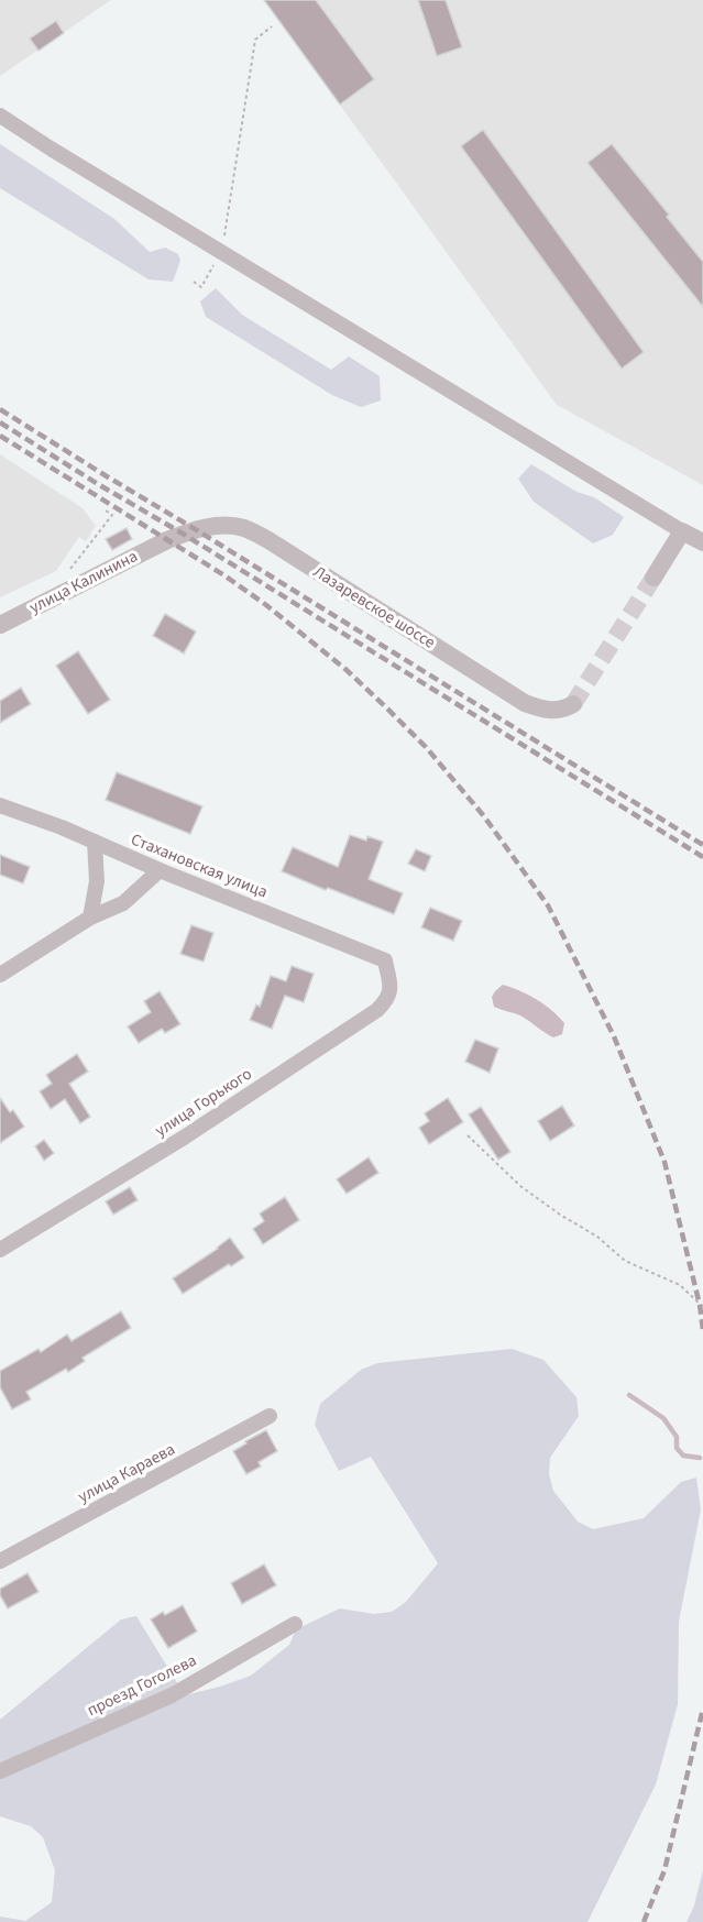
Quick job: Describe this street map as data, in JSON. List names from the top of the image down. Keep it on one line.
{"streets":{"street":["улица Калинина","Лазаревское шоссе","Стахановская улица","улица Горького","улица Караева","проезд Гоголева"]},"crossings":[["улица Калинина","Лазаревское шоссе"],["Стахановская улица","улица Горького"]]}
